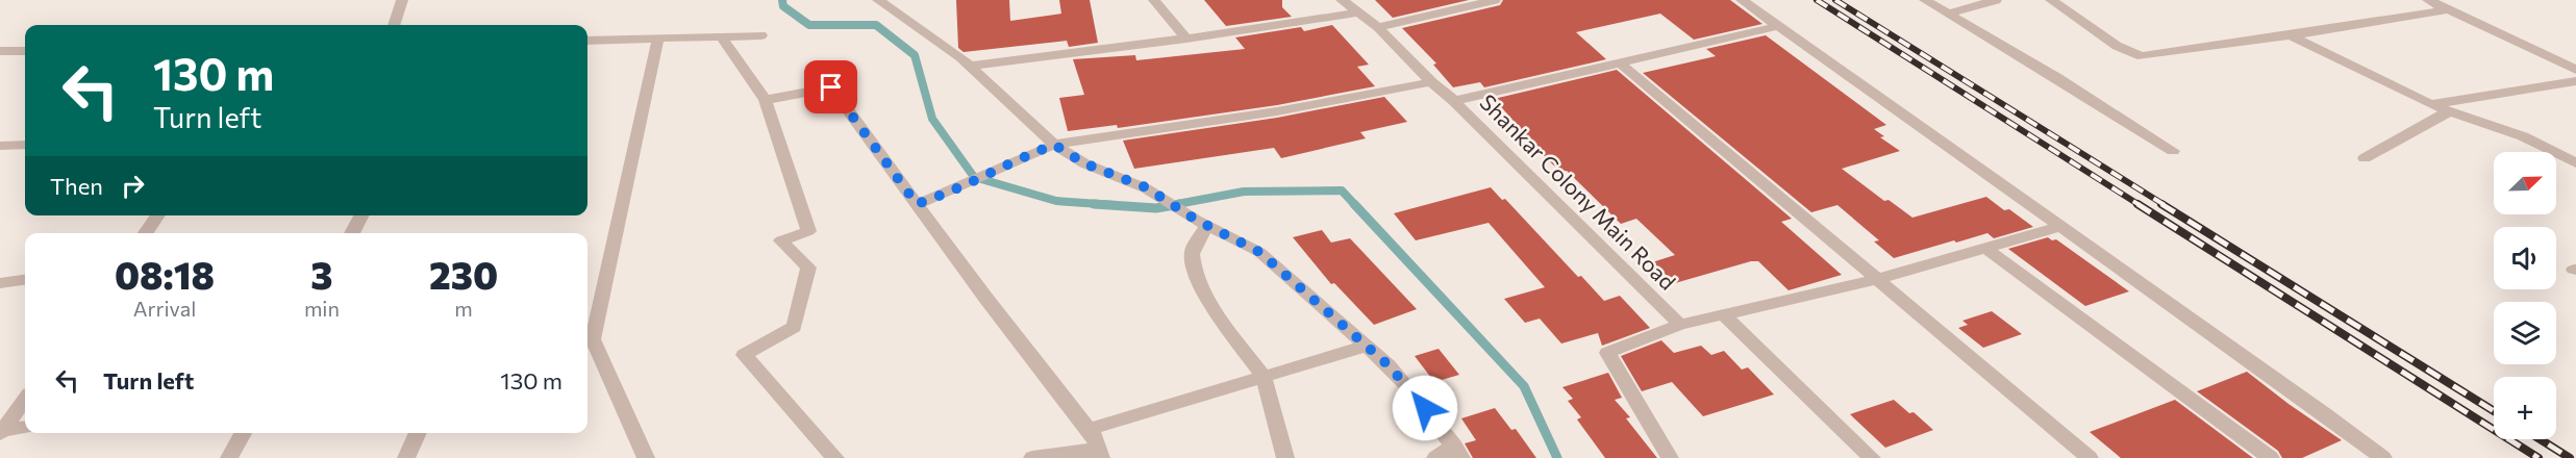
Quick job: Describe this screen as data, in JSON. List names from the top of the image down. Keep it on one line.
{"streets":{"street":["Shankar Colony Main Road"]},"north":"top right","page":{"turn":["130 m","Turn left"],"map_buttons":"+","then":"Then","eta":["08:18","Arrival","3","min","230","m"],"list":[{"name":"Turn left","value":"130 m"}]}}
